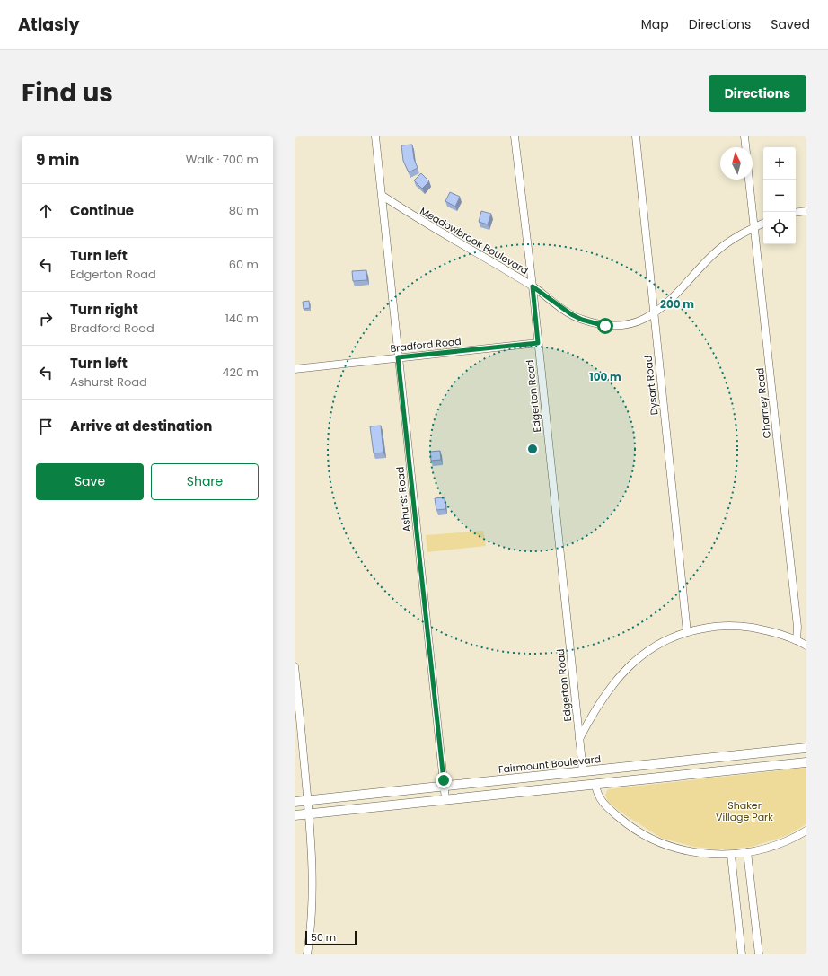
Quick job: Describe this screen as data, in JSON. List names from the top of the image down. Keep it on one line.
{"streets":{"main road":["Fairmount Boulevard"],"street":["Meadowbrook Boulevard","Bradford Road","Dysart Road","Edgerton Road","Charney Road","Ashurst Road"]},"crossings":[["Meadowbrook Boulevard","Dysart Road"],["Meadowbrook Boulevard","Edgerton Road"],["Meadowbrook Boulevard","Charney Road"],["Meadowbrook Boulevard","Ashurst Road"],["Bradford Road","Edgerton Road"],["Bradford Road","Ashurst Road"],["Edgerton Road","Fairmount Boulevard"],["Ashurst Road","Fairmount Boulevard"]],"parks":["Shaker Village Park"],"scale_bar":"50 m","north":"top","page":{"header":"Atlasly","nav":["Map","Directions","Saved"],"title":"Find us","buttons":["Directions",["Save","Share"]],"heading":["9 min","Walk · 700 m"],"map_buttons":["+","−"],"list":[["Continue","80 m"],["Turn left","Edgerton Road","60 m"],["Turn right","Bradford Road","140 m"],["Turn left","Ashurst Road","420 m"],"Arrive at destination"],"scale":"50 m"},"rings":["200 m","100 m"]}
